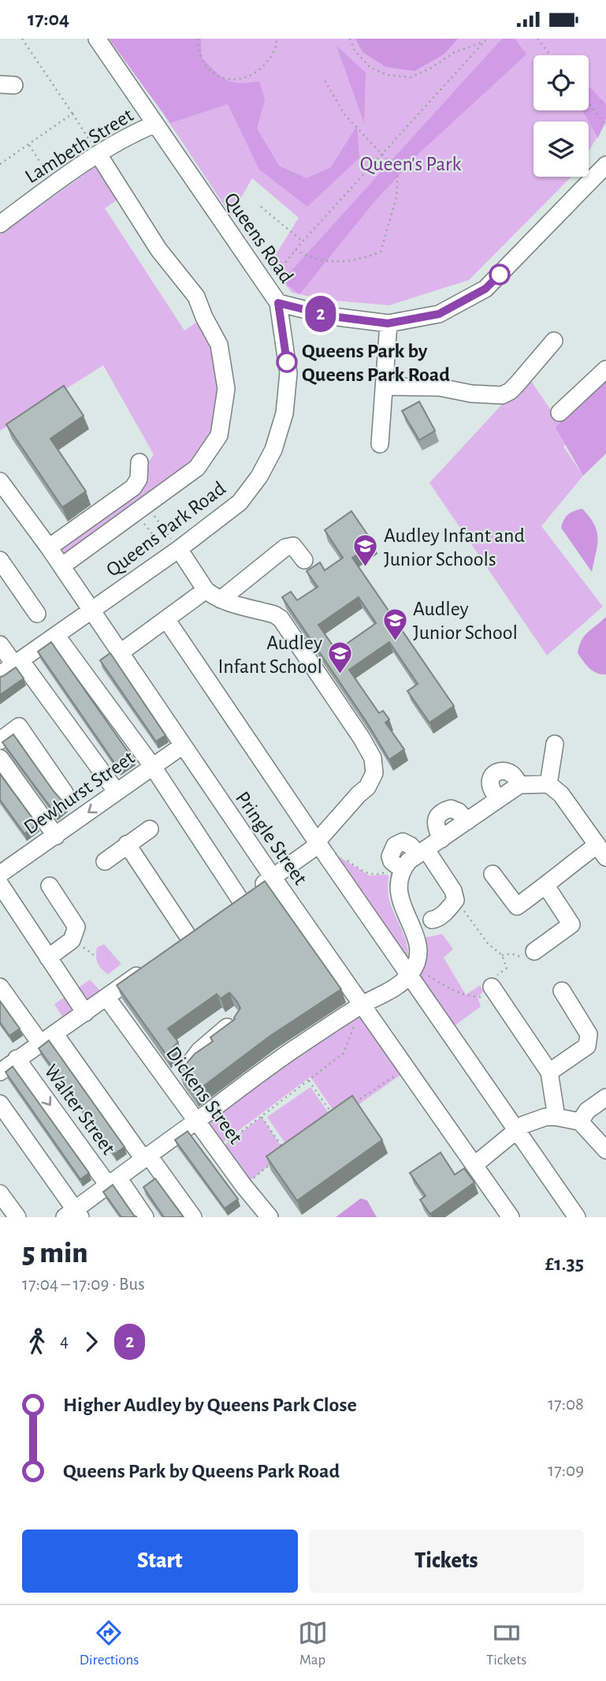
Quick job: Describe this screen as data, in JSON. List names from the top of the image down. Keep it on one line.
{"streets":{"street":["Lambeth Street","Queens Road","Queens Park Road","Dewhurst Street","Pringle Street","Dickens Street","Walter Street"]},"crossings":[["Lambeth Street","Queens Road"],["Queens Road","Queens Park Road"],["Queens Park Road","Pringle Street"],["Dewhurst Street","Pringle Street"]],"parks":["Queen's Park"],"places":{"other":["Queens Park by Queens Park Road"],"school or university":["Audley Infant and Junior Schools","Audley Junior School","Audley Infant School"]},"lines":["bus line 2"],"page":{"status":"17:04","on_map":"2","heading":["5 min","17:04 – 17:09 · Bus","£1.35"],"legs":["4","2"],"list":[{"name":"Higher Audley by Queens Park Close","value":"17:08"},{"name":"Queens Park by Queens Park Road","value":"17:09"}],"buttons":["Start","Tickets"],"tabs":["Directions","Map","Tickets"]}}
